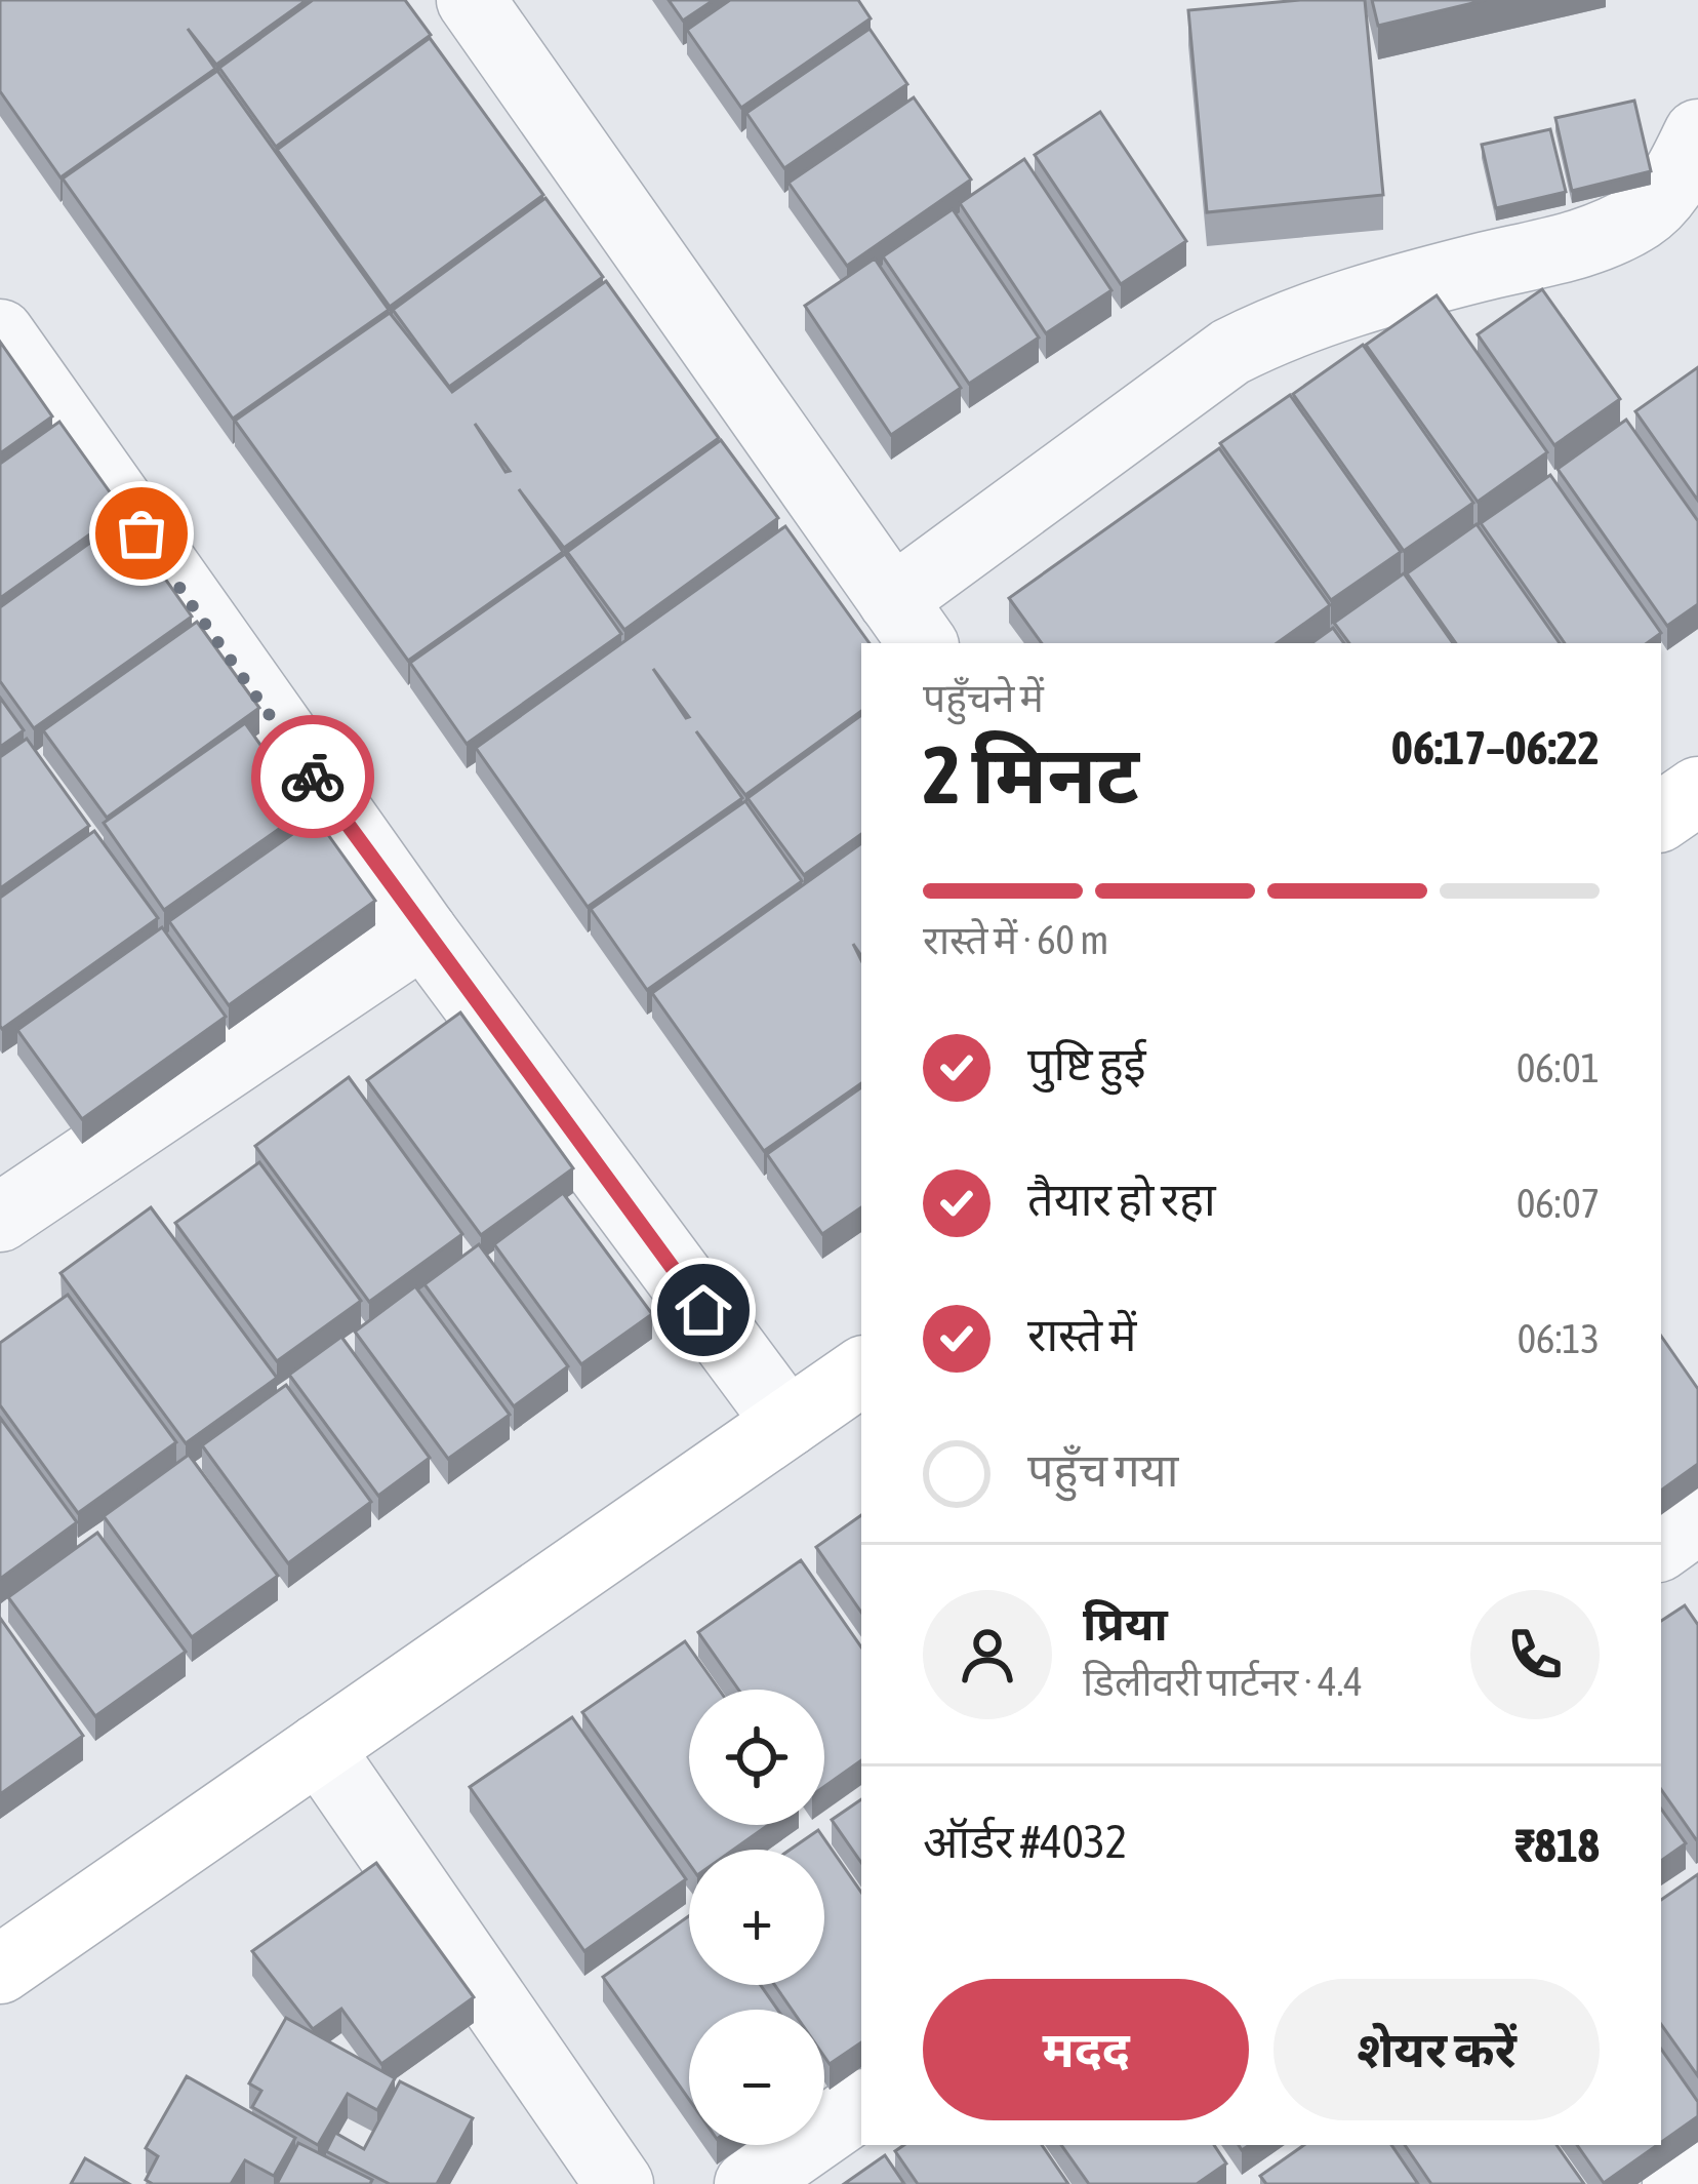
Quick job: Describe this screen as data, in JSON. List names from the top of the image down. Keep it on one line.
{"page":{"heading":["2 मिनट","पहुँचने में","06:17–06:22"],"panel":["प्रिया","डिलीवरी पार्टनर · 4.4","ऑर्डर #4032","₹818"],"bar":"रास्ते में · 60 m","list":[["पुष्टि हुई","06:01"],["तैयार हो रहा","06:07"],["रास्ते में","06:13"],"पहुँच गया"],"map_buttons":["+","−"],"buttons":["मदद","शेयर करें"]}}
